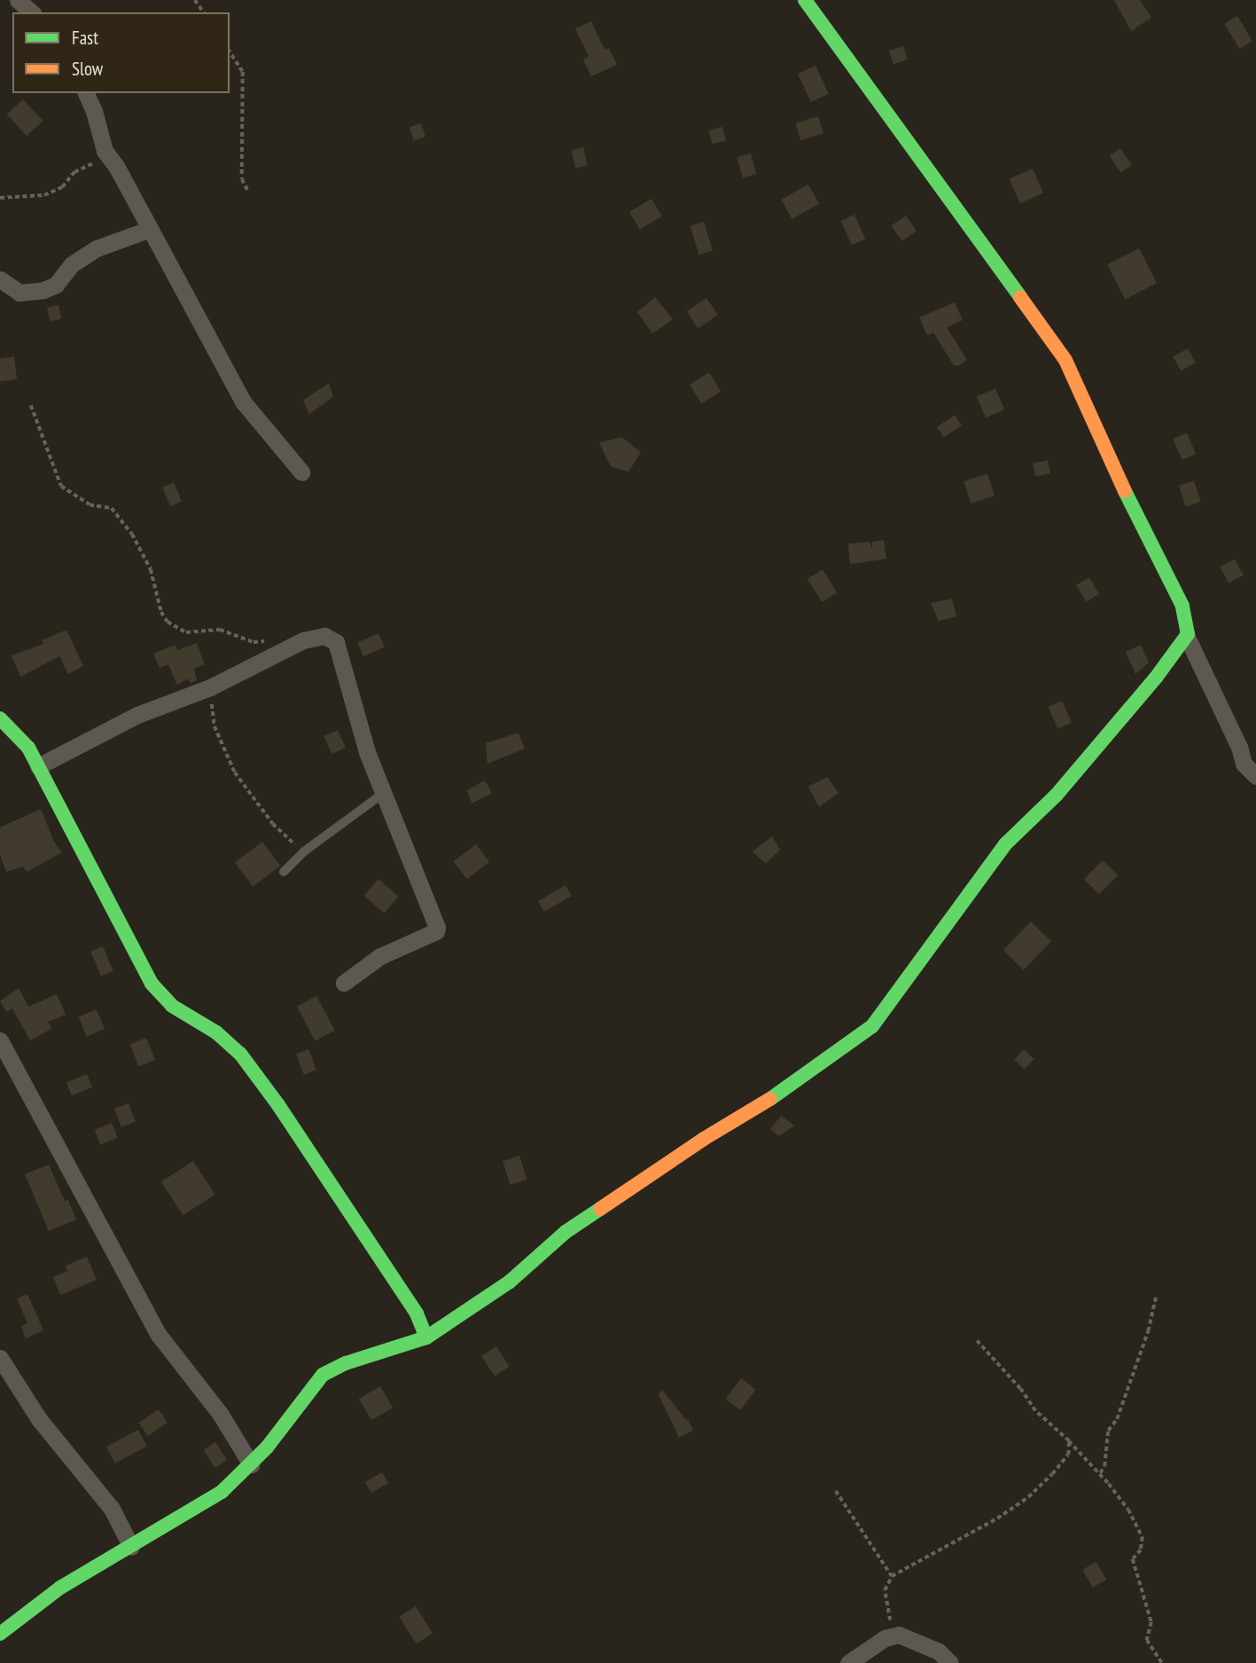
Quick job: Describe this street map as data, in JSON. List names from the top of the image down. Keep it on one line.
{"legend":["Fast","Slow"]}
